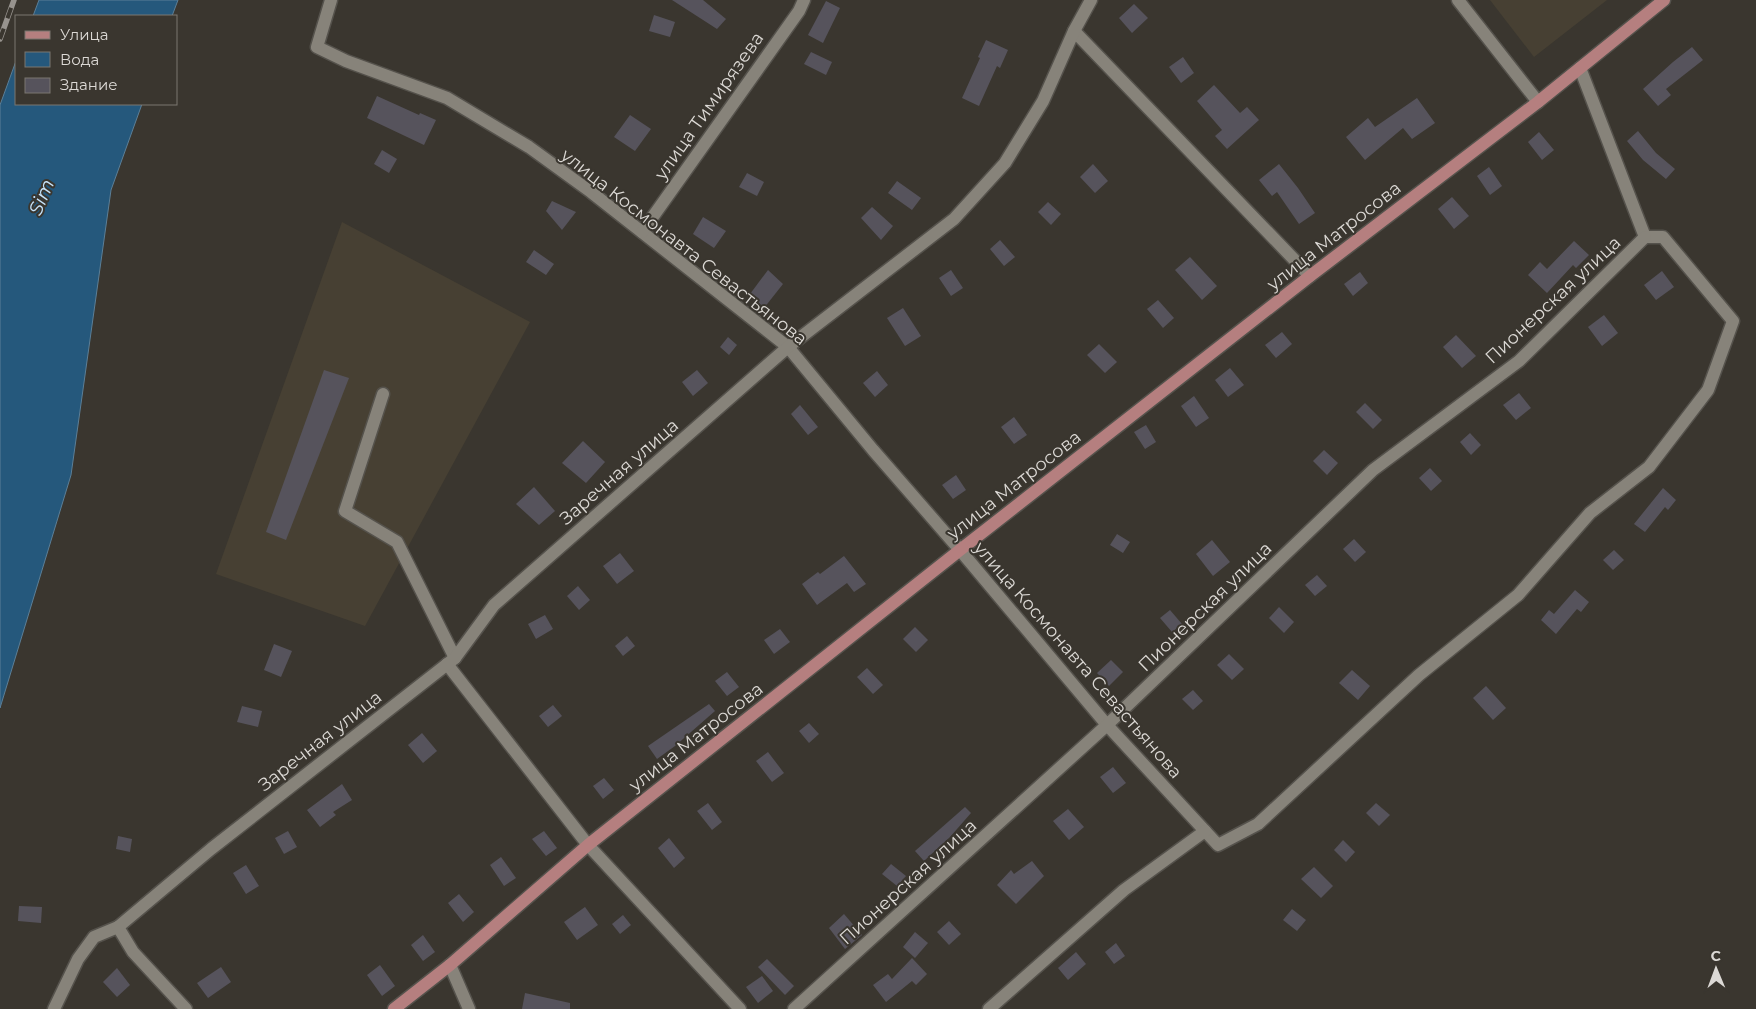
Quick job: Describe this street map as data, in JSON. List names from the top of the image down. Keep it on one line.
{"streets":{"main road":["улица Матросова"],"street":["улица Тимирязева","улица Космонавта Севастьянова","Пионерская улица","Заречная улица"]},"crossings":[["улица Тимирязева","улица Космонавта Севастьянова"],["улица Матросова","улица Космонавта Севастьянова"],["улица Космонавта Севастьянова","Пионерская улица"],["улица Космонавта Севастьянова","Заречная улица"]],"water":["Sim"],"legend":["Улица","Вода","Здание"],"north":"top"}
